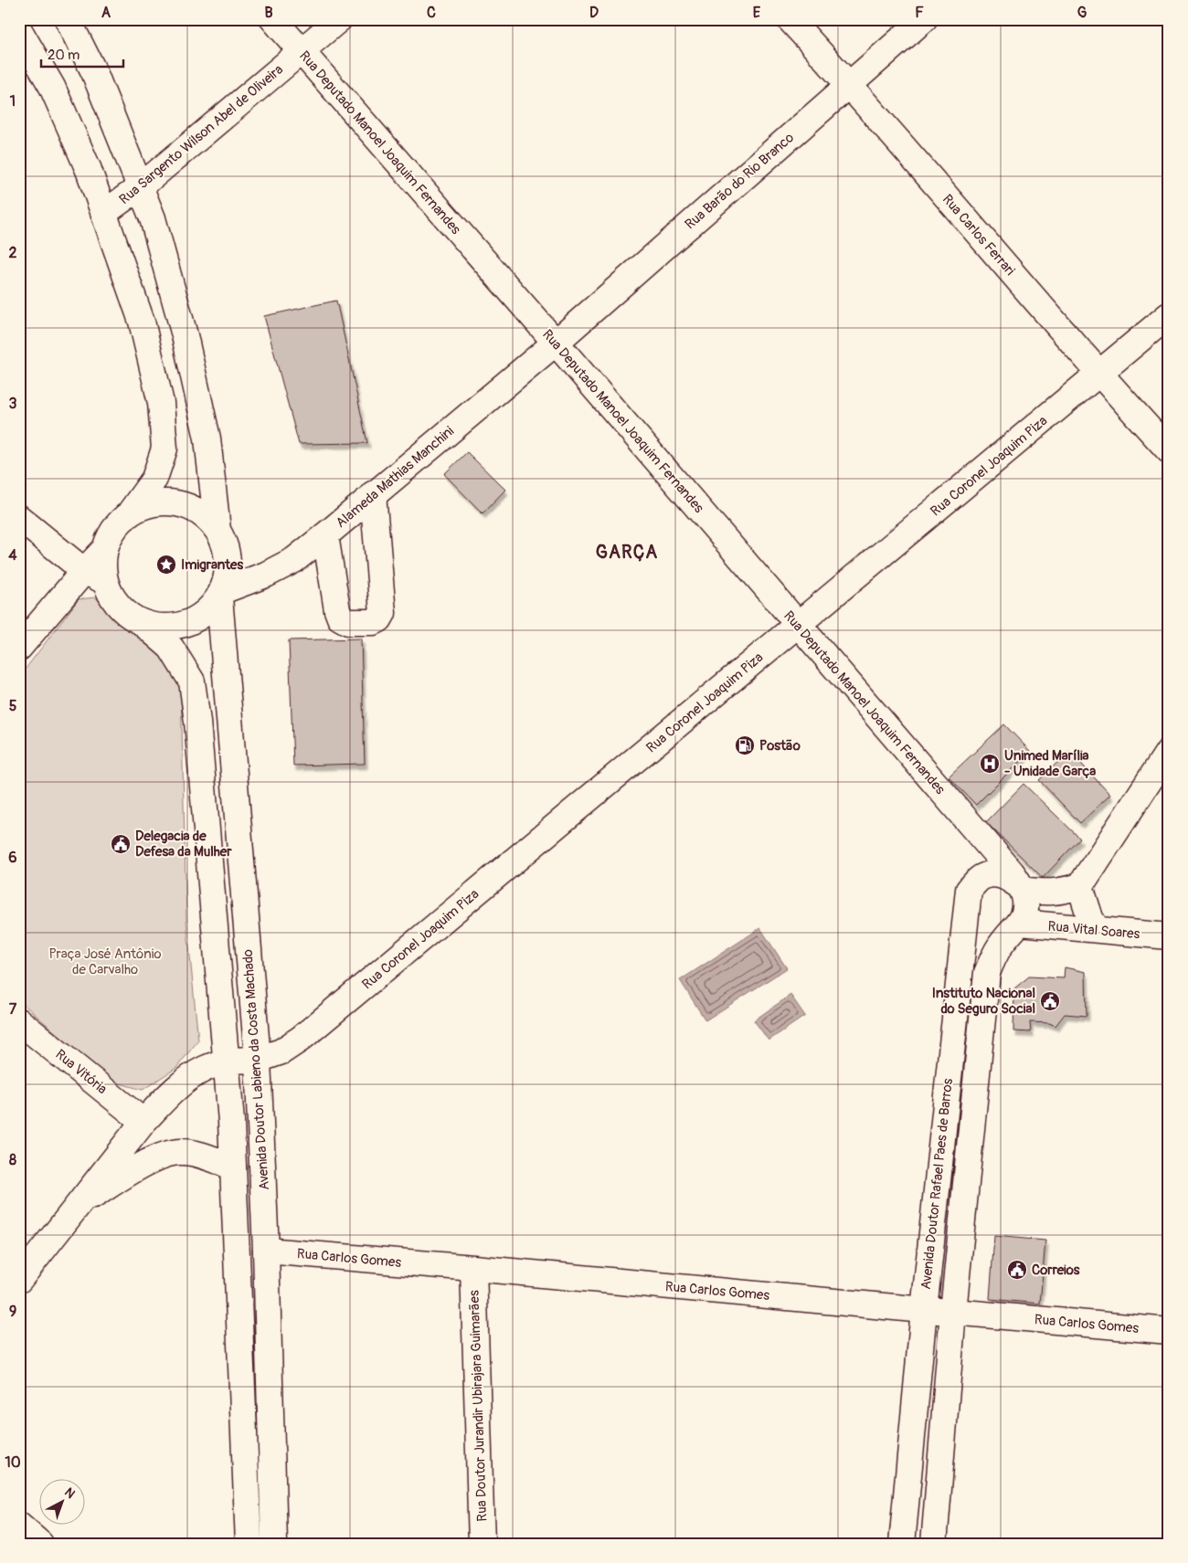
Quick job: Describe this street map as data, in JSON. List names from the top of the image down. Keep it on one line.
{"streets":{"main road":["Rua Sargento Wilson Abel de Oliveira","Rua Deputado Manoel Joaquim Fernandes","Rua Barão do Rio Branco","Rua Carlos Ferrari","Rua Coronel Joaquim Piza","Alameda Mathias Manchini","Rua Vital Soares","Avenida Doutor Labieno da Costa Machado","Rua Vitória","Avenida Doutor Rafael Paes de Barros","Rua Carlos Gomes","Rua Doutor Jurandir Ubirajara Guimarães"]},"crossings":[["Rua Sargento Wilson Abel de Oliveira","Rua Deputado Manoel Joaquim Fernandes"],["Rua Deputado Manoel Joaquim Fernandes","Rua Barão do Rio Branco"],["Rua Deputado Manoel Joaquim Fernandes","Rua Coronel Joaquim Piza"],["Rua Deputado Manoel Joaquim Fernandes","Alameda Mathias Manchini"],["Rua Deputado Manoel Joaquim Fernandes","Avenida Doutor Rafael Paes de Barros"],["Rua Barão do Rio Branco","Rua Carlos Ferrari"],["Rua Barão do Rio Branco","Alameda Mathias Manchini"],["Rua Carlos Ferrari","Rua Coronel Joaquim Piza"],["Rua Coronel Joaquim Piza","Avenida Doutor Labieno da Costa Machado"],["Rua Coronel Joaquim Piza","Rua Vitória"],["Alameda Mathias Manchini","Avenida Doutor Labieno da Costa Machado"],["Rua Vital Soares","Avenida Doutor Rafael Paes de Barros"],["Avenida Doutor Labieno da Costa Machado","Rua Carlos Gomes"],["Avenida Doutor Rafael Paes de Barros","Rua Carlos Gomes"],["Rua Carlos Gomes","Rua Doutor Jurandir Ubirajara Guimarães"]],"districts":["GARÇA"],"parks":["Praça José Antônio de Carvalho"],"places":{"place":["Imigrantes"],"fuel station":["Postão"],"hospital":["Unimed Marília - Unidade Garça"],"public building":["Delegacia de Defesa da Mulher","Instituto Nacional do Seguro Social","Correios"]},"scale_bar":"20 m","north":"top right","grid":{"columns":["A","B","C","D","E","F","G"],"rows":["1","2","3","4","5","6","7","8","9","10"]}}
